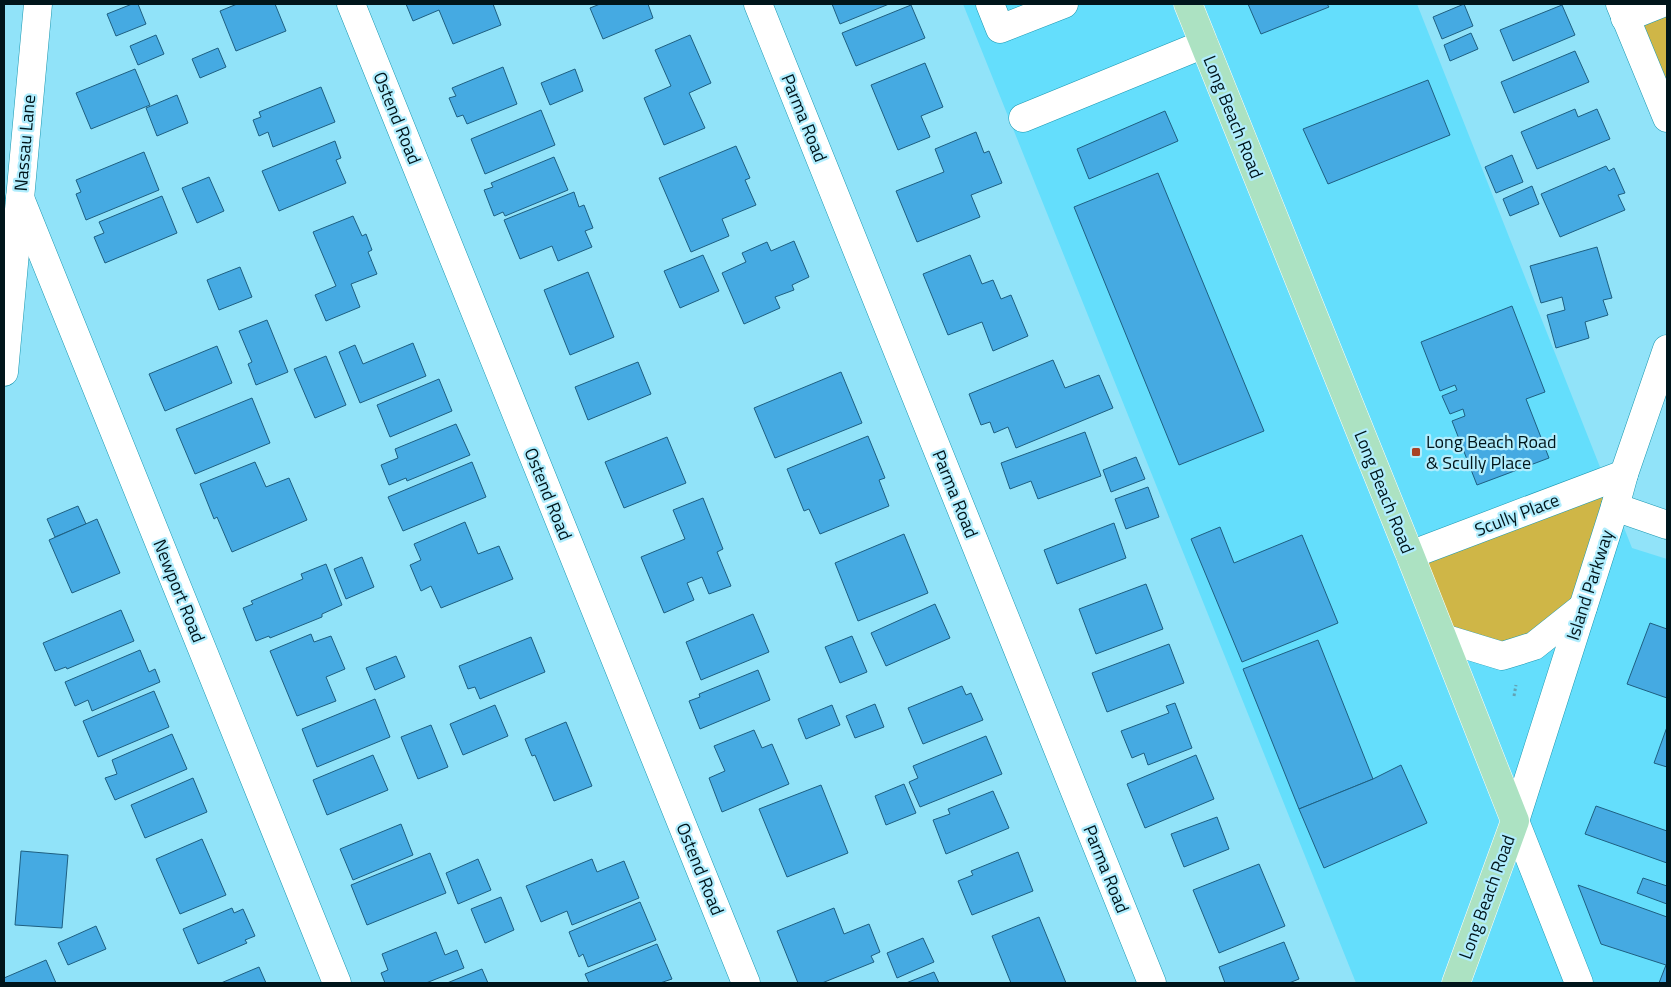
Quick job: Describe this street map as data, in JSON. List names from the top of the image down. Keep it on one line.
{"streets":{"main road":["Long Beach Road"],"street":["Ostend Road","Parma Road","Nassau Lane","Scully Place","Island Parkway","Newport Road"]},"crossings":[["Long Beach Road","Scully Place"],["Long Beach Road","Island Parkway"],["Nassau Lane","Newport Road"],["Scully Place","Island Parkway"]],"places":{"transit":["Long Beach Road & Scully Place"]}}
